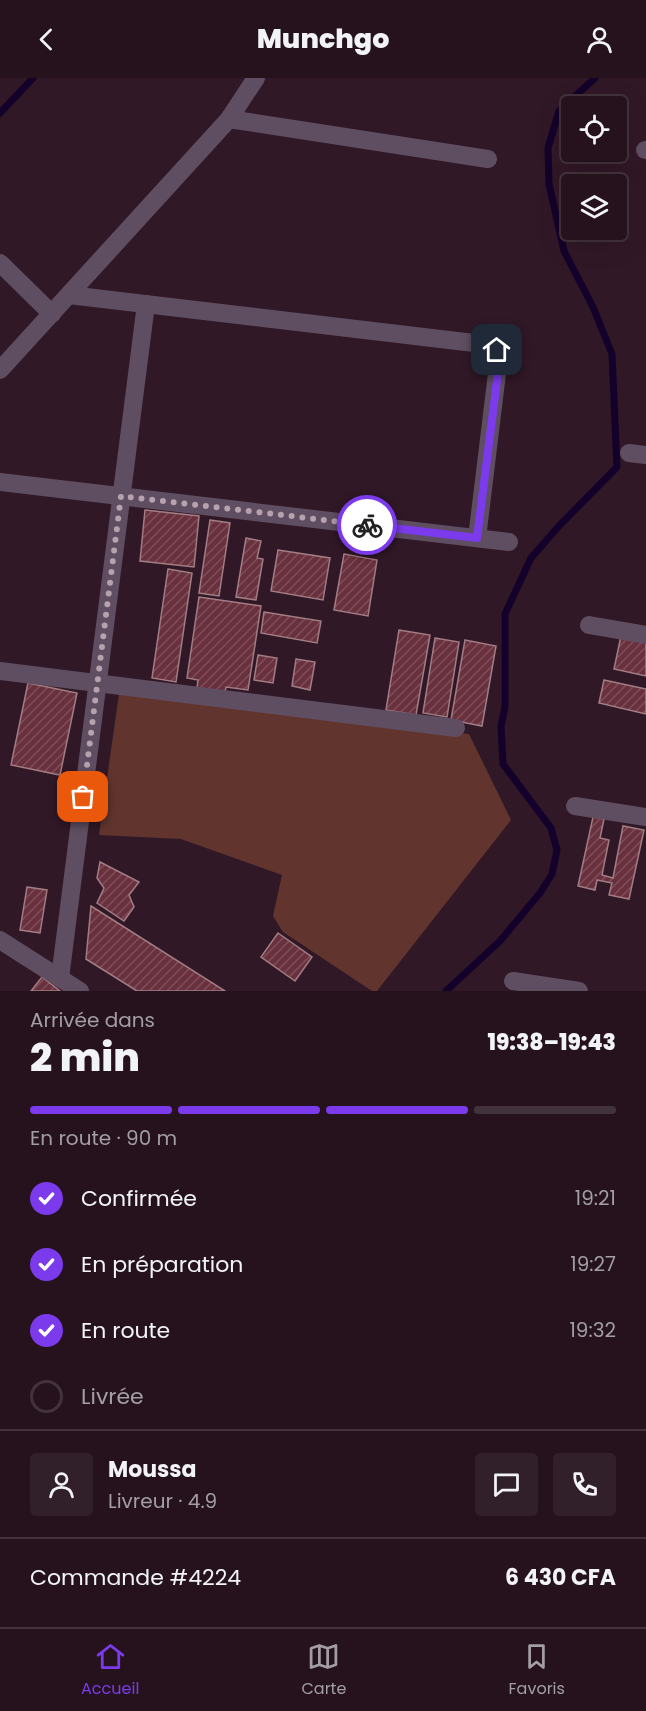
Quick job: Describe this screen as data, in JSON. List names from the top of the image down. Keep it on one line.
{"page":{"header":"Munchgo","heading":["2 min","Arrivée dans","19:38–19:43"],"panel":["Moussa","Livreur · 4.9","Commande #4224","6 430 CFA"],"bar":"En route · 90 m","list":[["Confirmée","19:21"],["En préparation","19:27"],["En route","19:32"],"Livrée"],"tabs":["Accueil","Carte","Favoris"]}}
